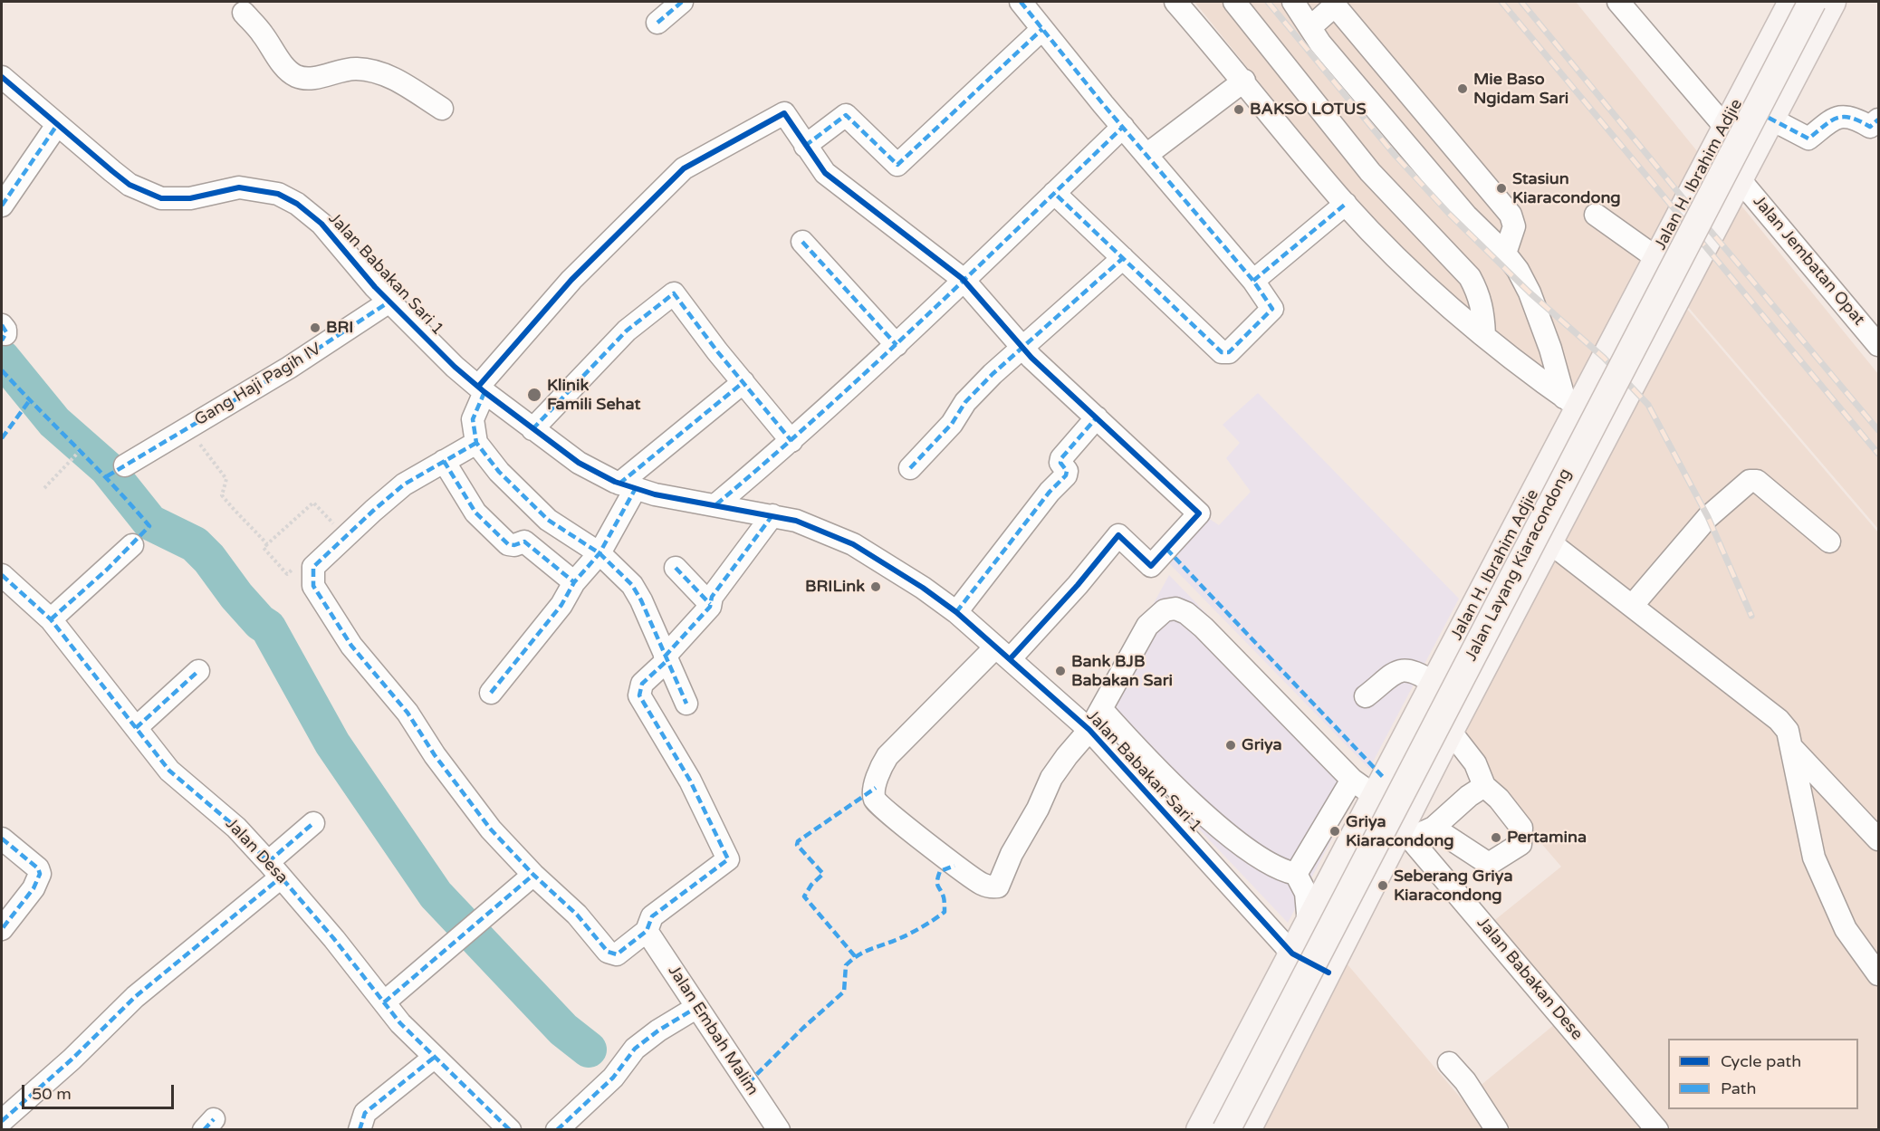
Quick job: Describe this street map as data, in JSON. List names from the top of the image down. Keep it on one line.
{"streets":{"main road":["Jalan H. Ibrahim Adjie","Jalan Layang Kiaracondong"],"street":["Jalan Jembatan Opat","Jalan Babakan Sari 1","Gang Haji Pagih IV","Jalan Desa","Jalan Babakan Dese","Jalan Embah Malim"]},"crossings":[["Jalan H. Ibrahim Adjie","Jalan Babakan Sari 1"],["Jalan Babakan Sari 1","Gang Haji Pagih IV"]],"places":["Mie Baso Ngidam Sari","BAKSO LOTUS","Stasiun Kiaracondong","BRI","Klinik Famili Sehat","BRILink","Bank BJB Babakan Sari","Griya","Griya Kiaracondong","Pertamina","Seberang Griya Kiaracondong"],"legend":["Cycle path","Path"],"scale_bar":"50 m"}
